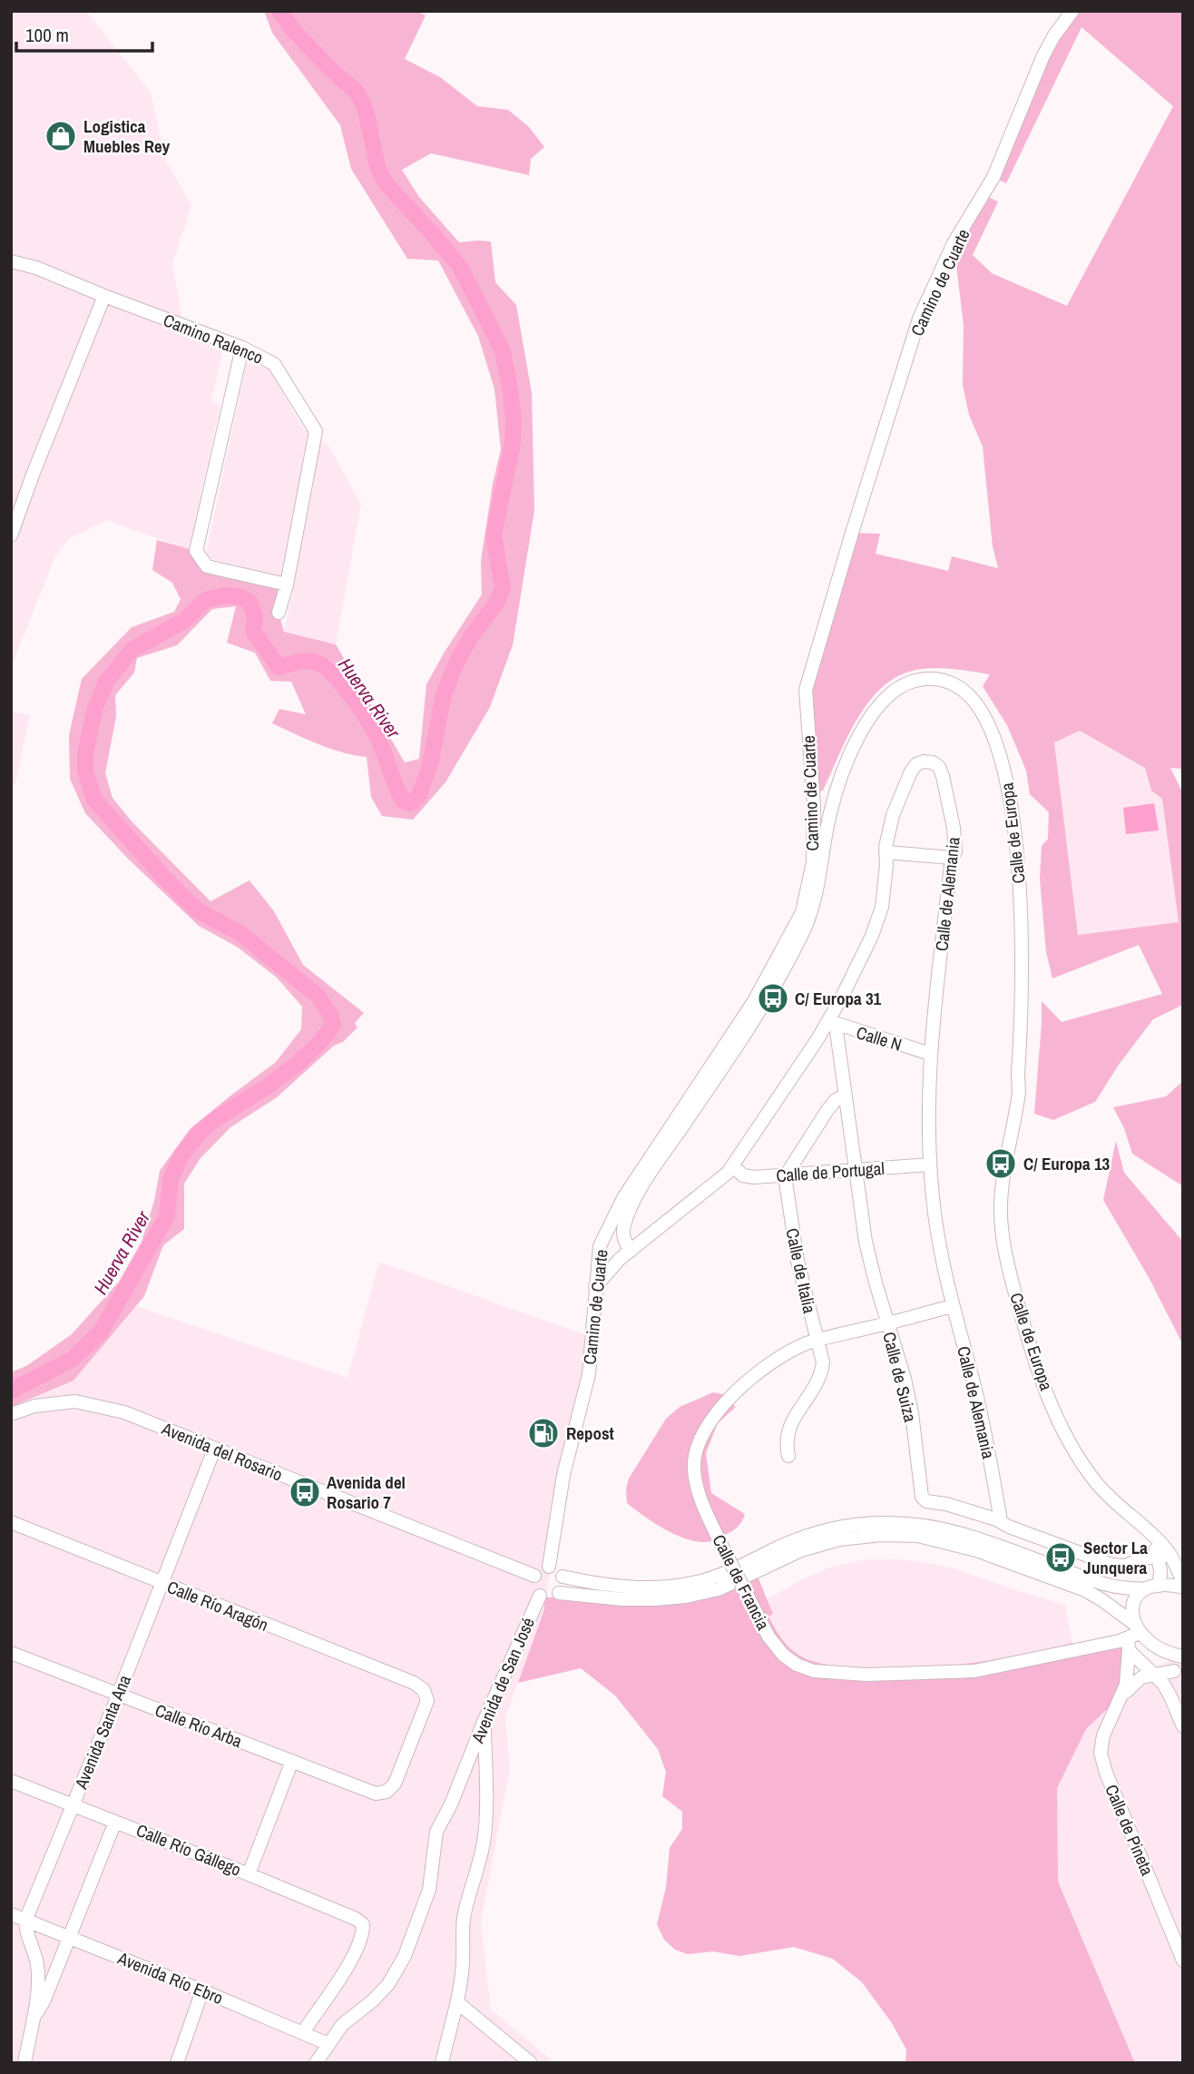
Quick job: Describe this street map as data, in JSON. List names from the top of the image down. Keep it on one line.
{"streets":{"street":["Camino de Cuarte","Camino Ralenco","Calle de Europa","Calle de Alemania","Calle N","Calle de Portugal","Calle de Italia","Calle de Suiza","Avenida del Rosario","Calle de Francia","Calle Río Aragón","Avenida de San José","Calle Río Arba","Avenida Santa Ana","Calle de Pineta","Calle Río Gállego","Avenida Río Ebro"]},"crossings":[["Camino de Cuarte","Calle de Alemania"],["Camino de Cuarte","Avenida del Rosario"],["Camino de Cuarte","Avenida de San José"],["Calle de Europa","Calle de Alemania"],["Calle de Alemania","Calle N"],["Calle de Alemania","Calle de Portugal"],["Calle de Alemania","Calle de Suiza"],["Calle de Alemania","Calle de Francia"],["Calle N","Calle de Suiza"],["Calle de Portugal","Calle de Italia"],["Calle de Portugal","Calle de Suiza"],["Calle de Italia","Calle de Francia"],["Calle de Suiza","Calle de Francia"],["Avenida del Rosario","Avenida de San José"],["Avenida del Rosario","Avenida Santa Ana"],["Calle de Francia","Calle de Pineta"],["Calle Río Aragón","Calle Río Arba"],["Calle Río Aragón","Avenida Santa Ana"],["Avenida de San José","Avenida Río Ebro"],["Calle Río Arba","Avenida Santa Ana"],["Avenida Santa Ana","Calle Río Gállego"],["Avenida Santa Ana","Avenida Río Ebro"],["Calle Río Gállego","Avenida Río Ebro"]],"water":["Huerva River"],"places":{"shop":["Logistica Muebles Rey"],"bus stop":["C/ Europa 31","C/ Europa 13","Avenida del Rosario 7","Sector La Junquera"],"fuel station":["Repost"]},"scale_bar":"100 m"}
